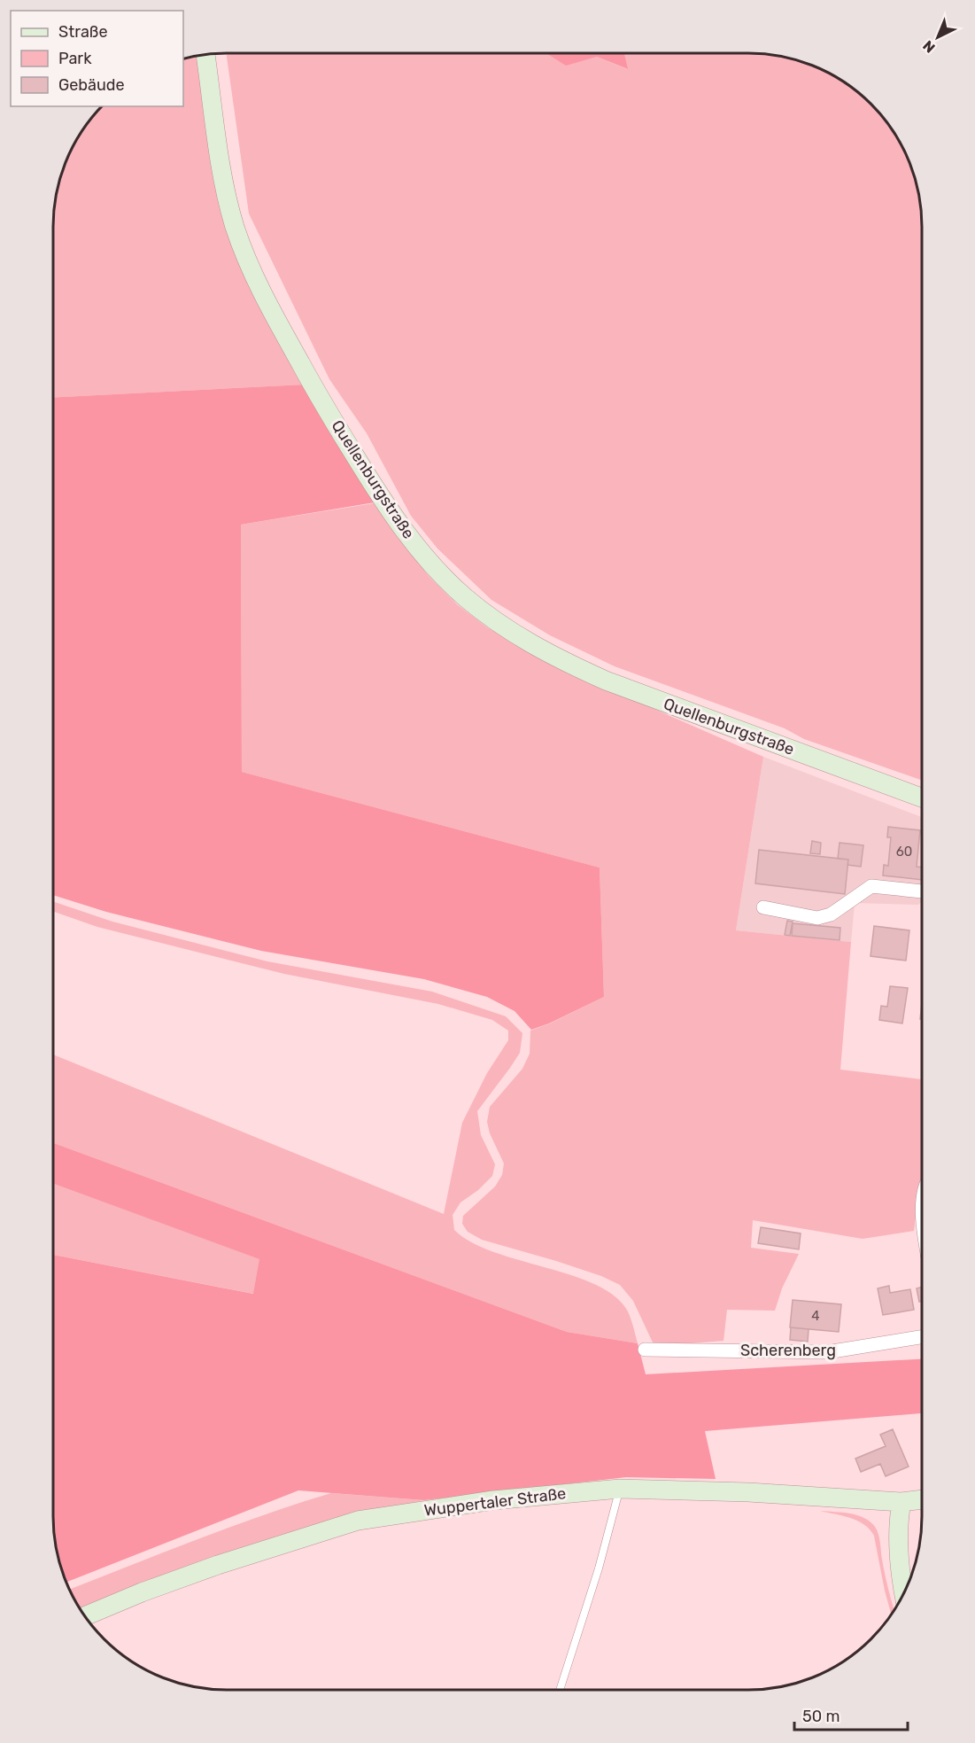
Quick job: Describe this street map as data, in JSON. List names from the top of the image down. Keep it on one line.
{"streets":{"street":["Quellenburgstraße","Scherenberg","Wuppertaler Straße"]},"house_numbers":["60","4"],"legend":["Straße","Park","Gebäude"],"scale_bar":"50 m","north":"bottom left"}
